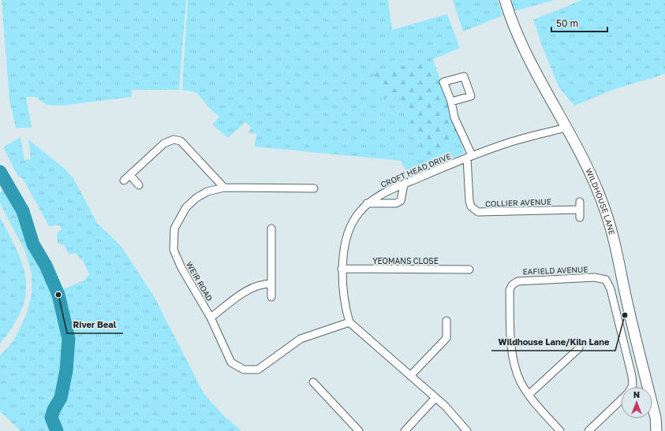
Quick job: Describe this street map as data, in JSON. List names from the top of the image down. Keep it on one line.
{"streets":{"main road":["WILDHOUSE LANE"],"street":["CROFT HEAD DRIVE","COLLIER AVENUE","YEOMANS CLOSE","EAFIELD AVENUE","WEIR ROAD"]},"crossings":[["CROFT HEAD DRIVE","WILDHOUSE LANE"],["CROFT HEAD DRIVE","COLLIER AVENUE"],["CROFT HEAD DRIVE","YEOMANS CLOSE"],["CROFT HEAD DRIVE","WEIR ROAD"]],"places":["River Beal","Wildhouse Lane/Kiln Lane"],"scale_bar":"50 m","north":"top"}
